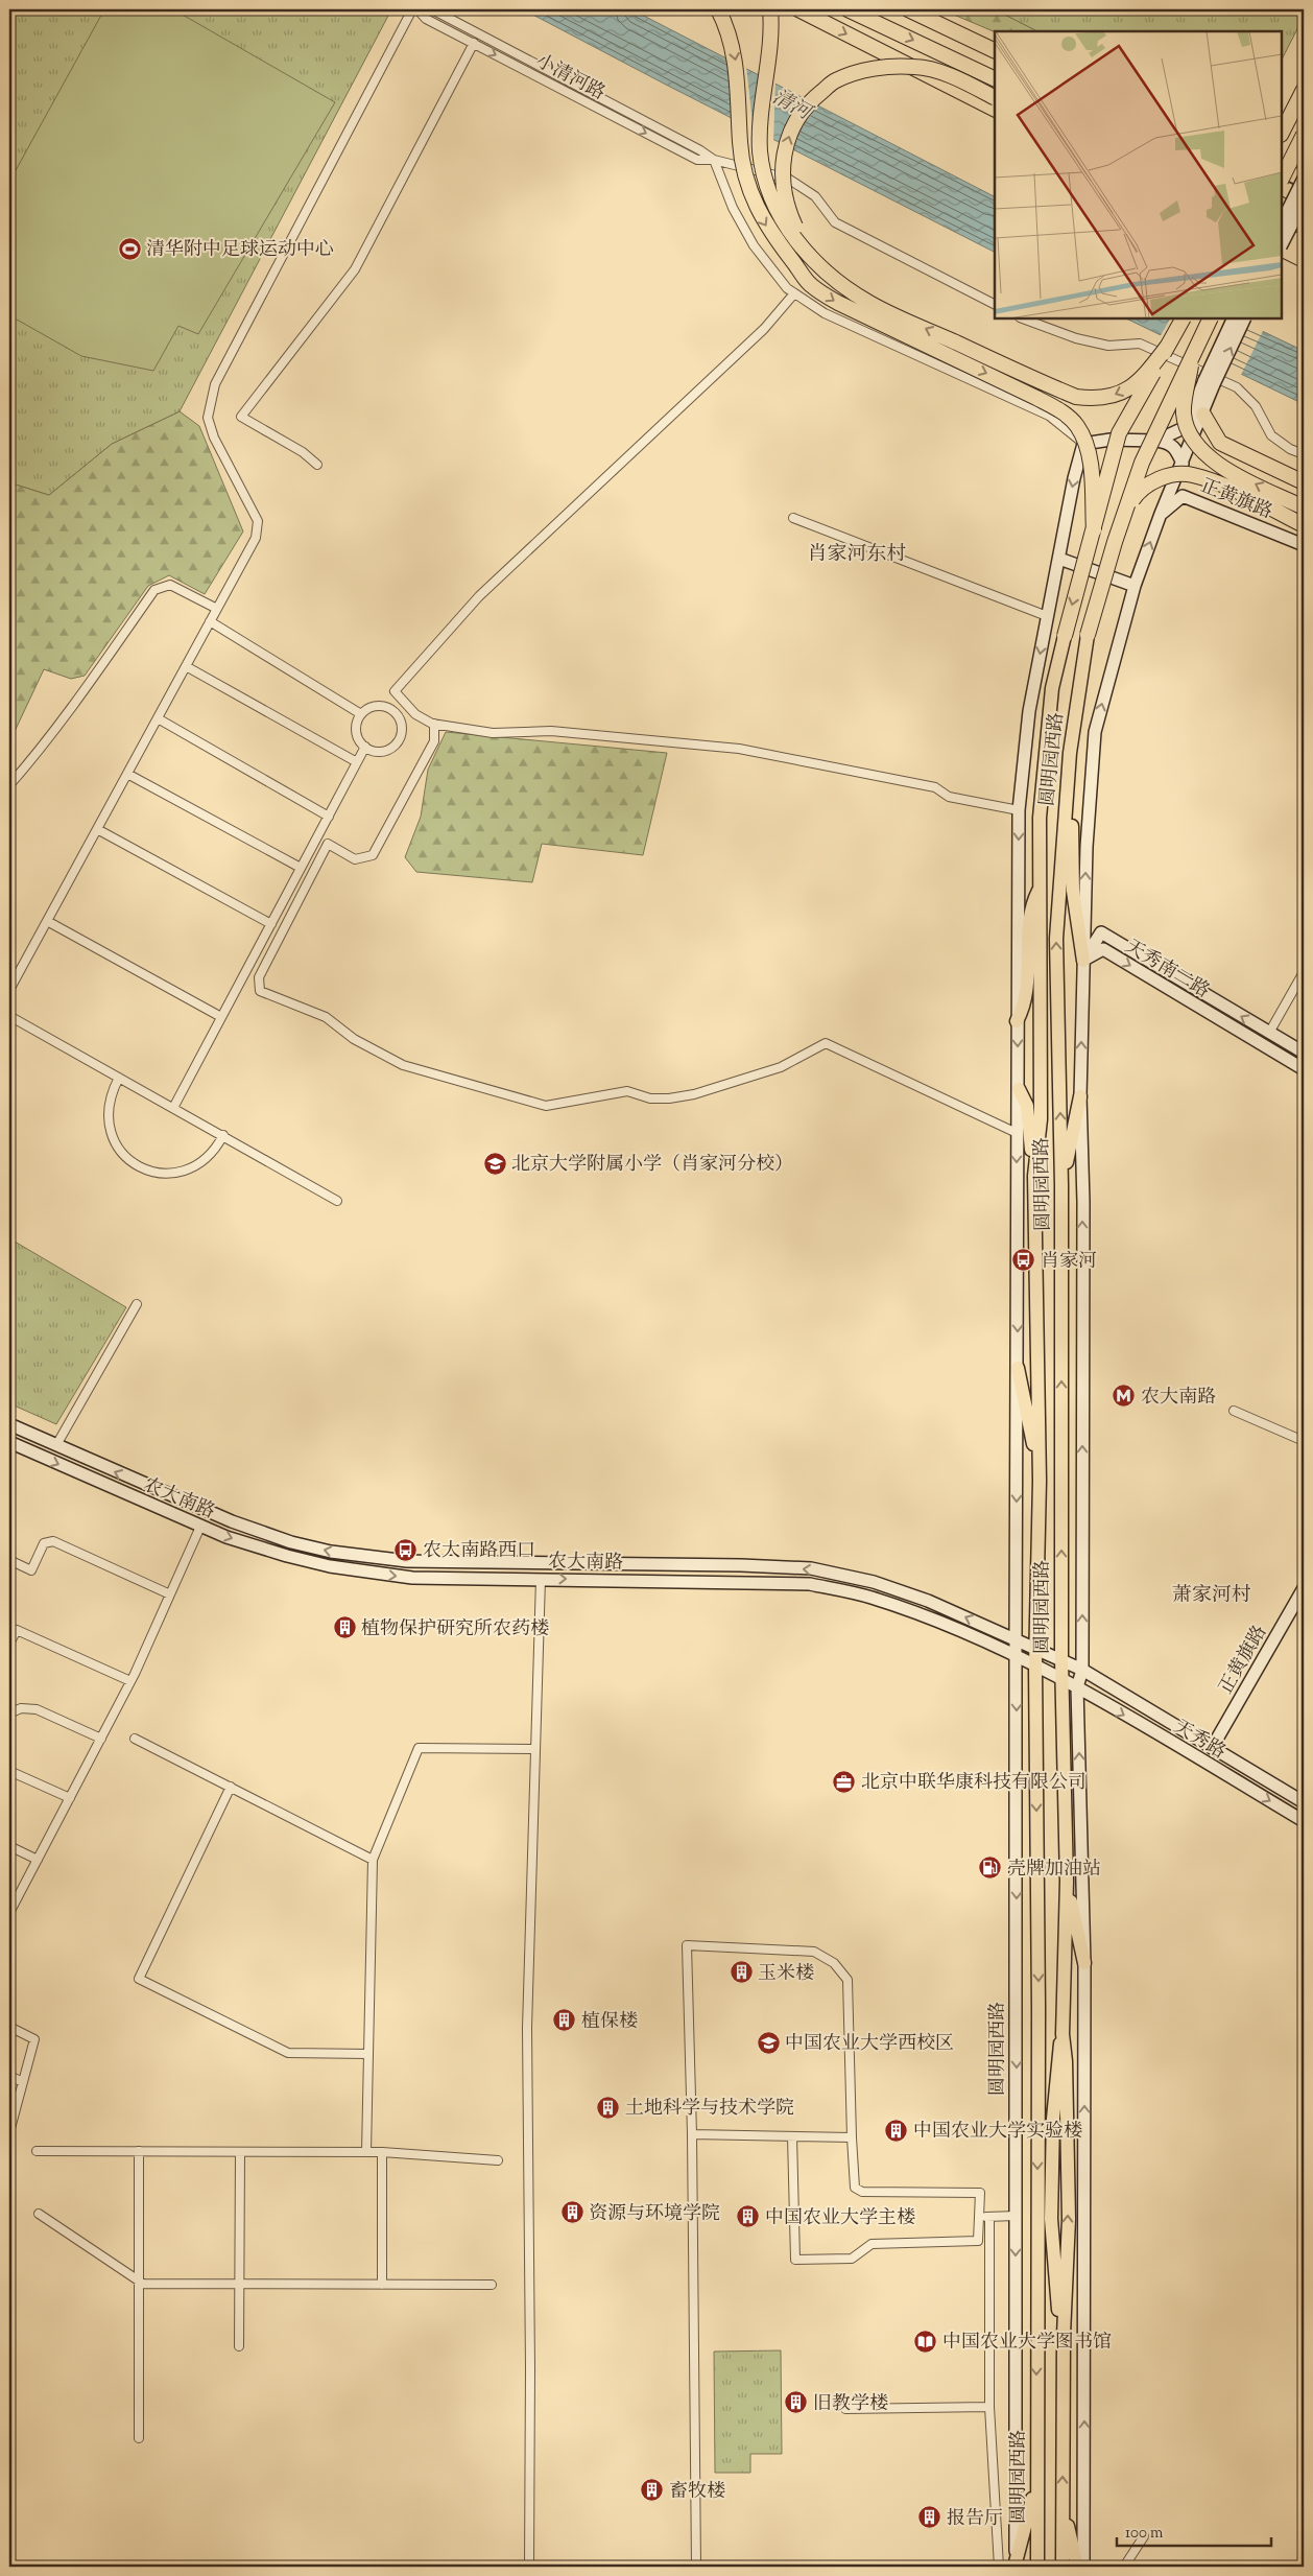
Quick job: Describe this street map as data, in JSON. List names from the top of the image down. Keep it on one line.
{"streets":{"highway":["圆明园西路"],"street":["小清河路","正黄旗路","天秀南二路","农大南路","天秀路"]},"crossings":[["正黄旗路","天秀路"],["圆明园西路","农大南路"],["圆明园西路","天秀路"],["农大南路","天秀路"]],"districts":["肖家河东村","萧家河村"],"water":["清河"],"places":{"sports":["清华附中足球运动中心"],"school or university":["北京大学附属小学（肖家河分校）","中国农业大学西校区"],"bus stop":["肖家河","农大南路西口"],"metro station":["农大南路"],"building":["植物保护研究所农药楼","玉米楼","植保楼","土地科学与技术学院","中国农业大学实验楼","资源与环境学院","中国农业大学主楼","旧教学楼","畜牧楼","报告厅"],"office":["北京中联华康科技有限公司"],"fuel station":["壳牌加油站"],"library":["中国农业大学图书馆"]},"scale_bar":"100 m"}
